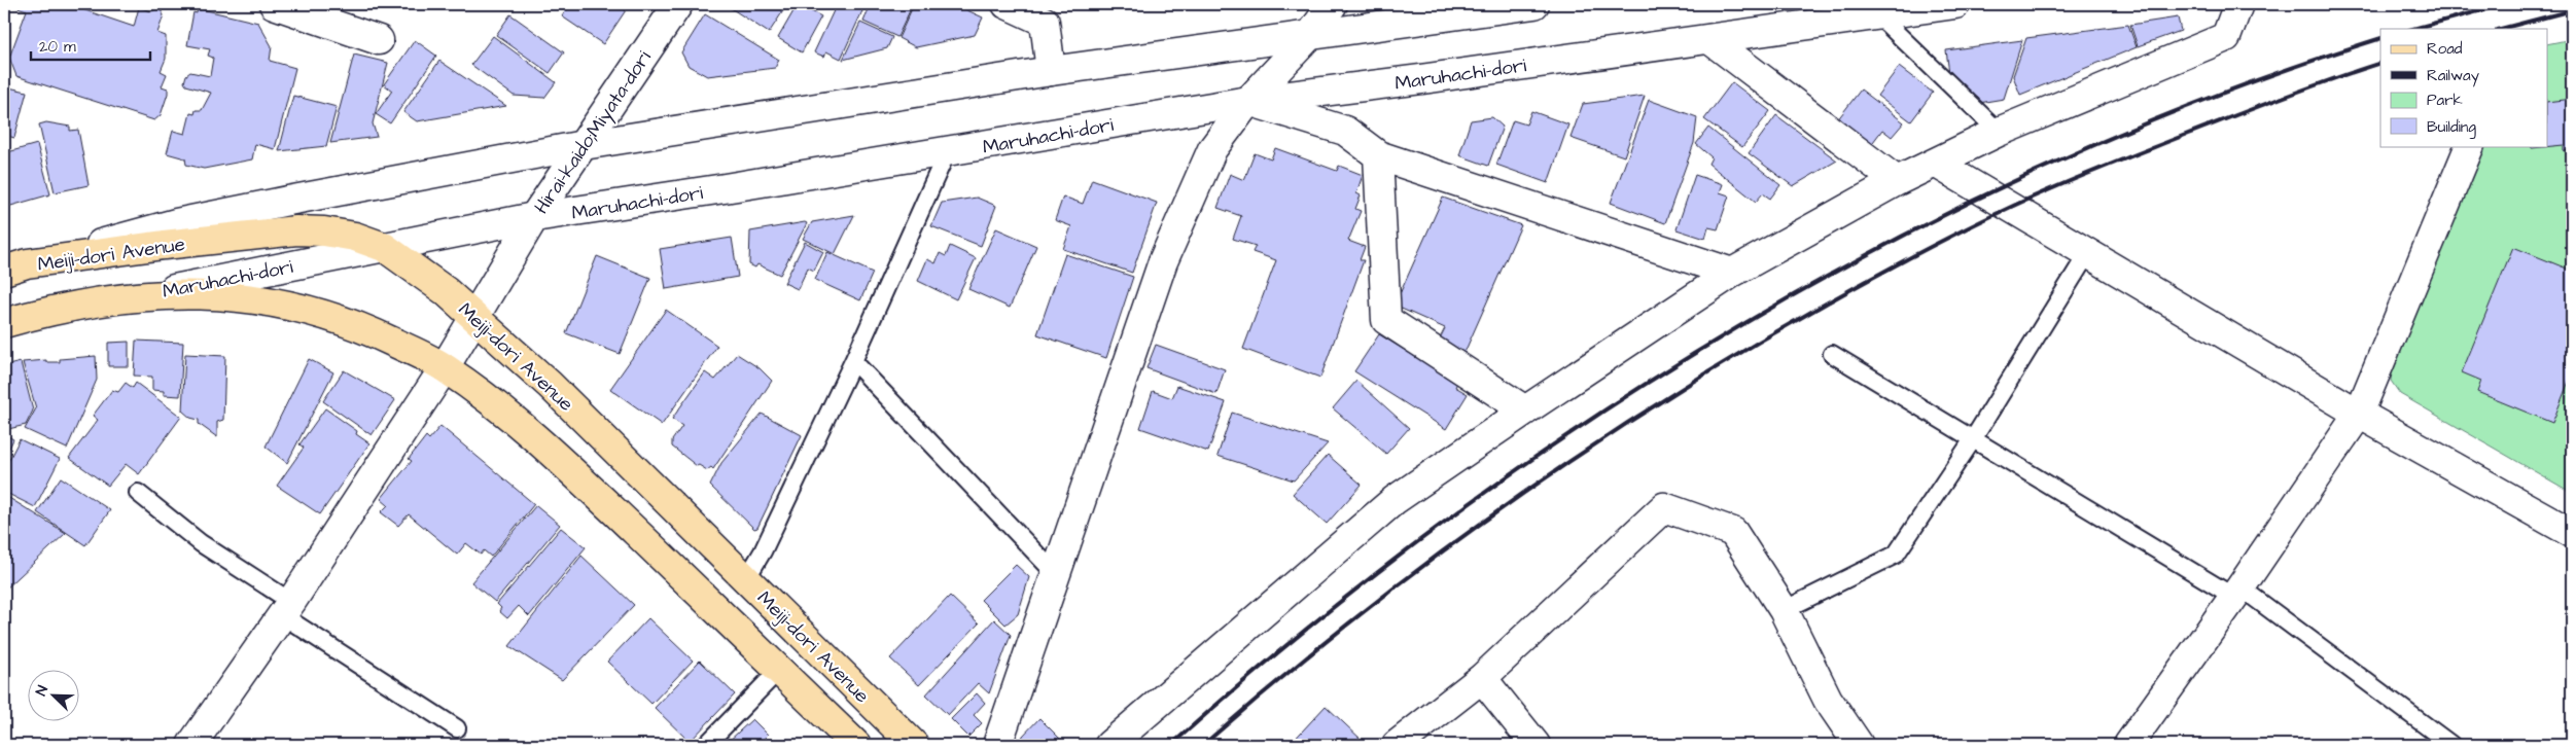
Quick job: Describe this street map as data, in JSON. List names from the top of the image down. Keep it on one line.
{"streets":{"main road":["Meiji-dori Avenue"],"street":["Maruhachi-dori","Hirai-kaido;Miyata-dori"]},"crossings":[["Maruhachi-dori","Hirai-kaido;Miyata-dori"],["Maruhachi-dori","Meiji-dori Avenue"],["Hirai-kaido;Miyata-dori","Meiji-dori Avenue"]],"legend":["Road","Railway","Park","Building"],"scale_bar":"20 m","north":"top left"}
